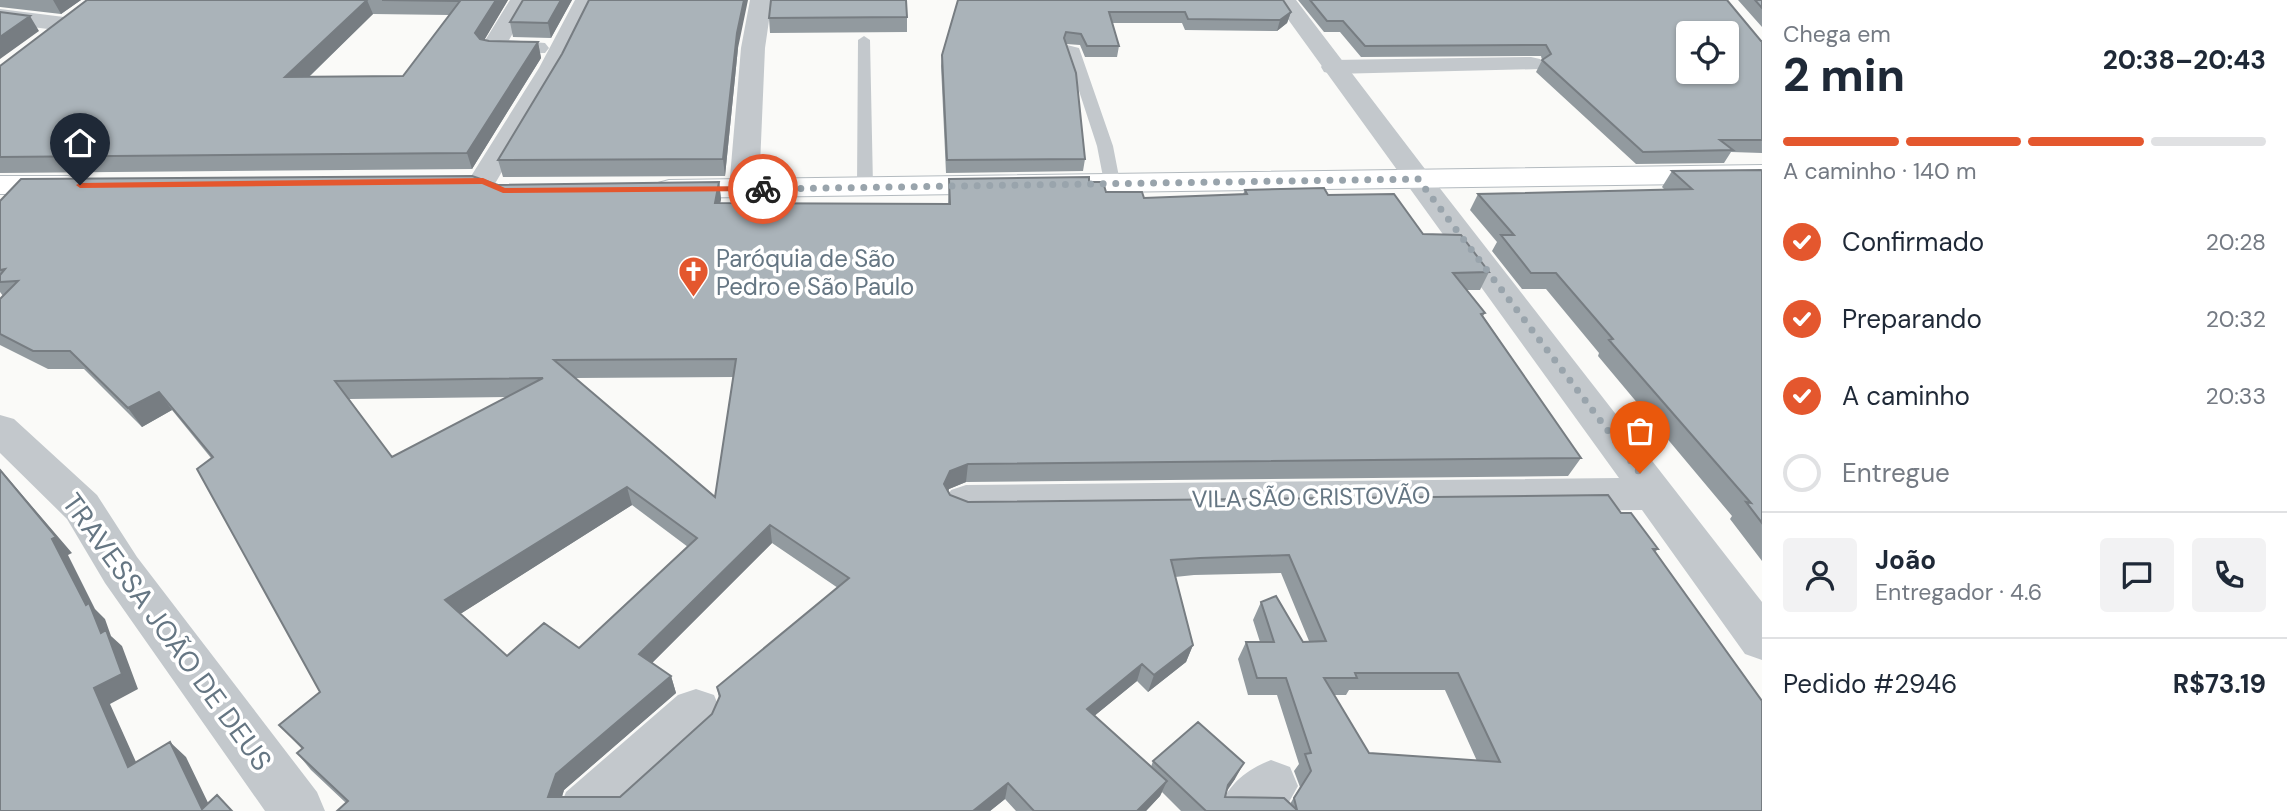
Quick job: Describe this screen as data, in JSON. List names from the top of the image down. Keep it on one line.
{"streets":{"street":["VILA SÃO CRISTOVÃO","TRAVESSA JOÃO DE DEUS"]},"places":{"church":["Paróquia de São Pedro e São Paulo"]},"page":{"heading":["2 min","Chega em","20:38–20:43"],"panel":["João","Entregador · 4.6","Pedido #2946","R$73.19"],"bar":"A caminho · 140 m","list":[["Confirmado","20:28"],["Preparando","20:32"],["A caminho","20:33"],"Entregue"]}}
